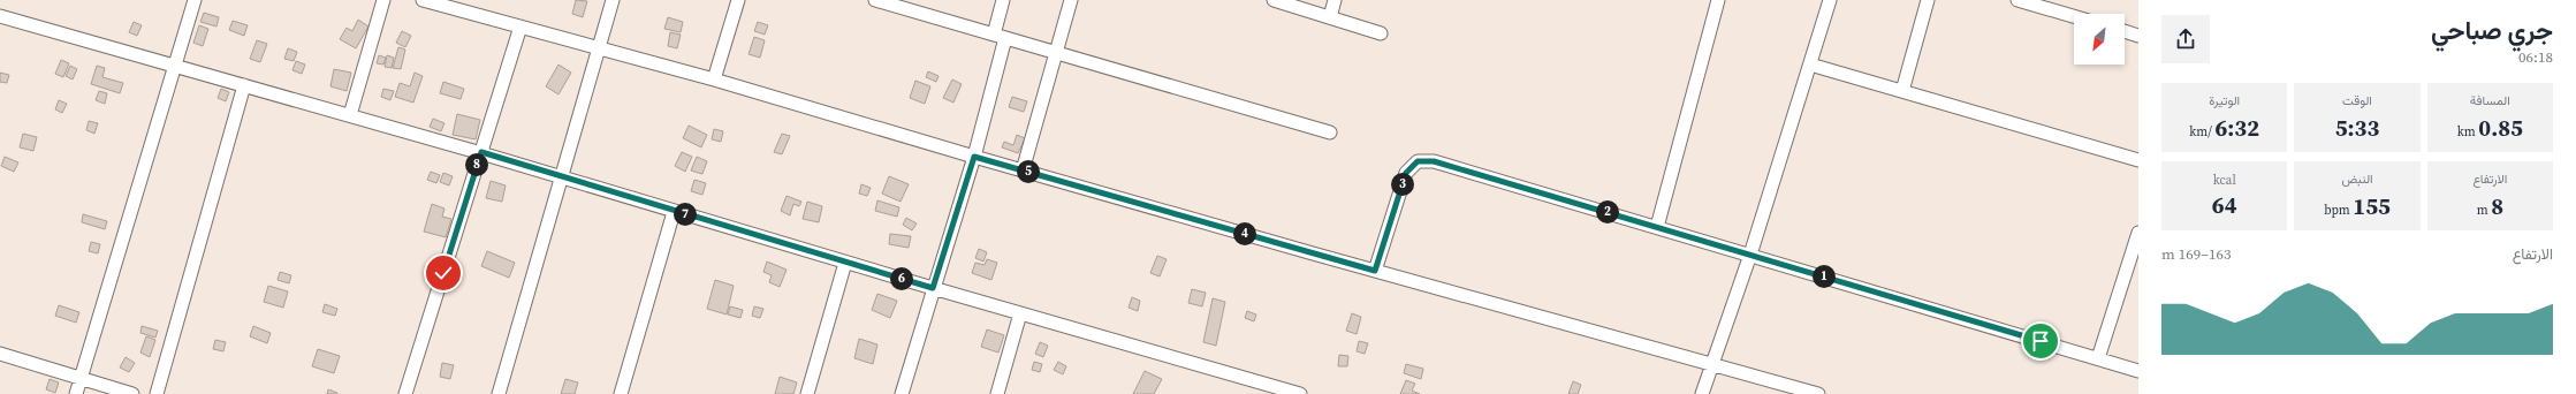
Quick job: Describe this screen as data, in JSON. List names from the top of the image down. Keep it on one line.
{"north":"bottom left","page":{"heading":["جري صباحي","06:18"],"stats":[["المسافة","0.85 km"],["الوقت","5:33"],["الوتيرة","6:32 /km"],["الارتفاع","8 m"],["النبض","155 bpm"],["kcal","64"]],"pins":["8","5","3","2","7","4","1","6"],"chart":["الارتفاع","163–169 m"]}}
